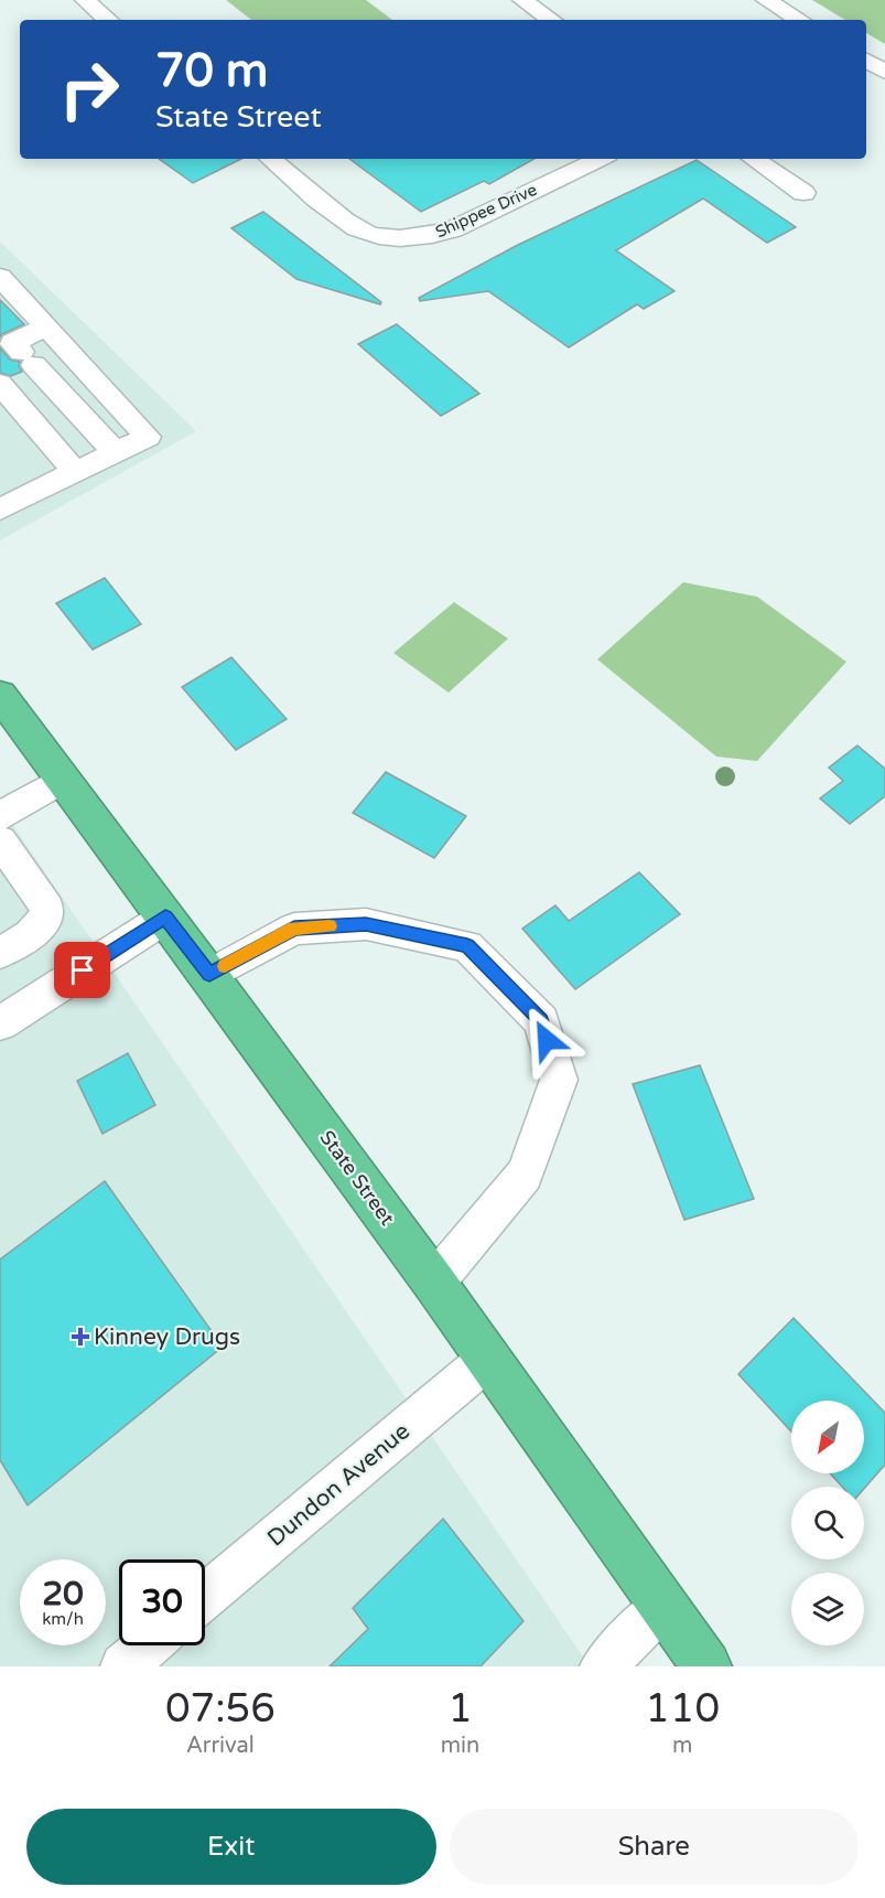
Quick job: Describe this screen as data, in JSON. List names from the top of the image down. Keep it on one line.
{"streets":{"highway":["State Street"],"street":["Shippee Drive","Dundon Avenue"]},"crossings":[["State Street","Dundon Avenue"]],"places":{"health":["Kinney Drugs"]},"north":"bottom left","page":{"turn":["70 m","State Street"],"speed":"20 km/h","limit":"30","eta":["07:56","Arrival","1","min","110","m"],"buttons":["Exit","Share"]}}
